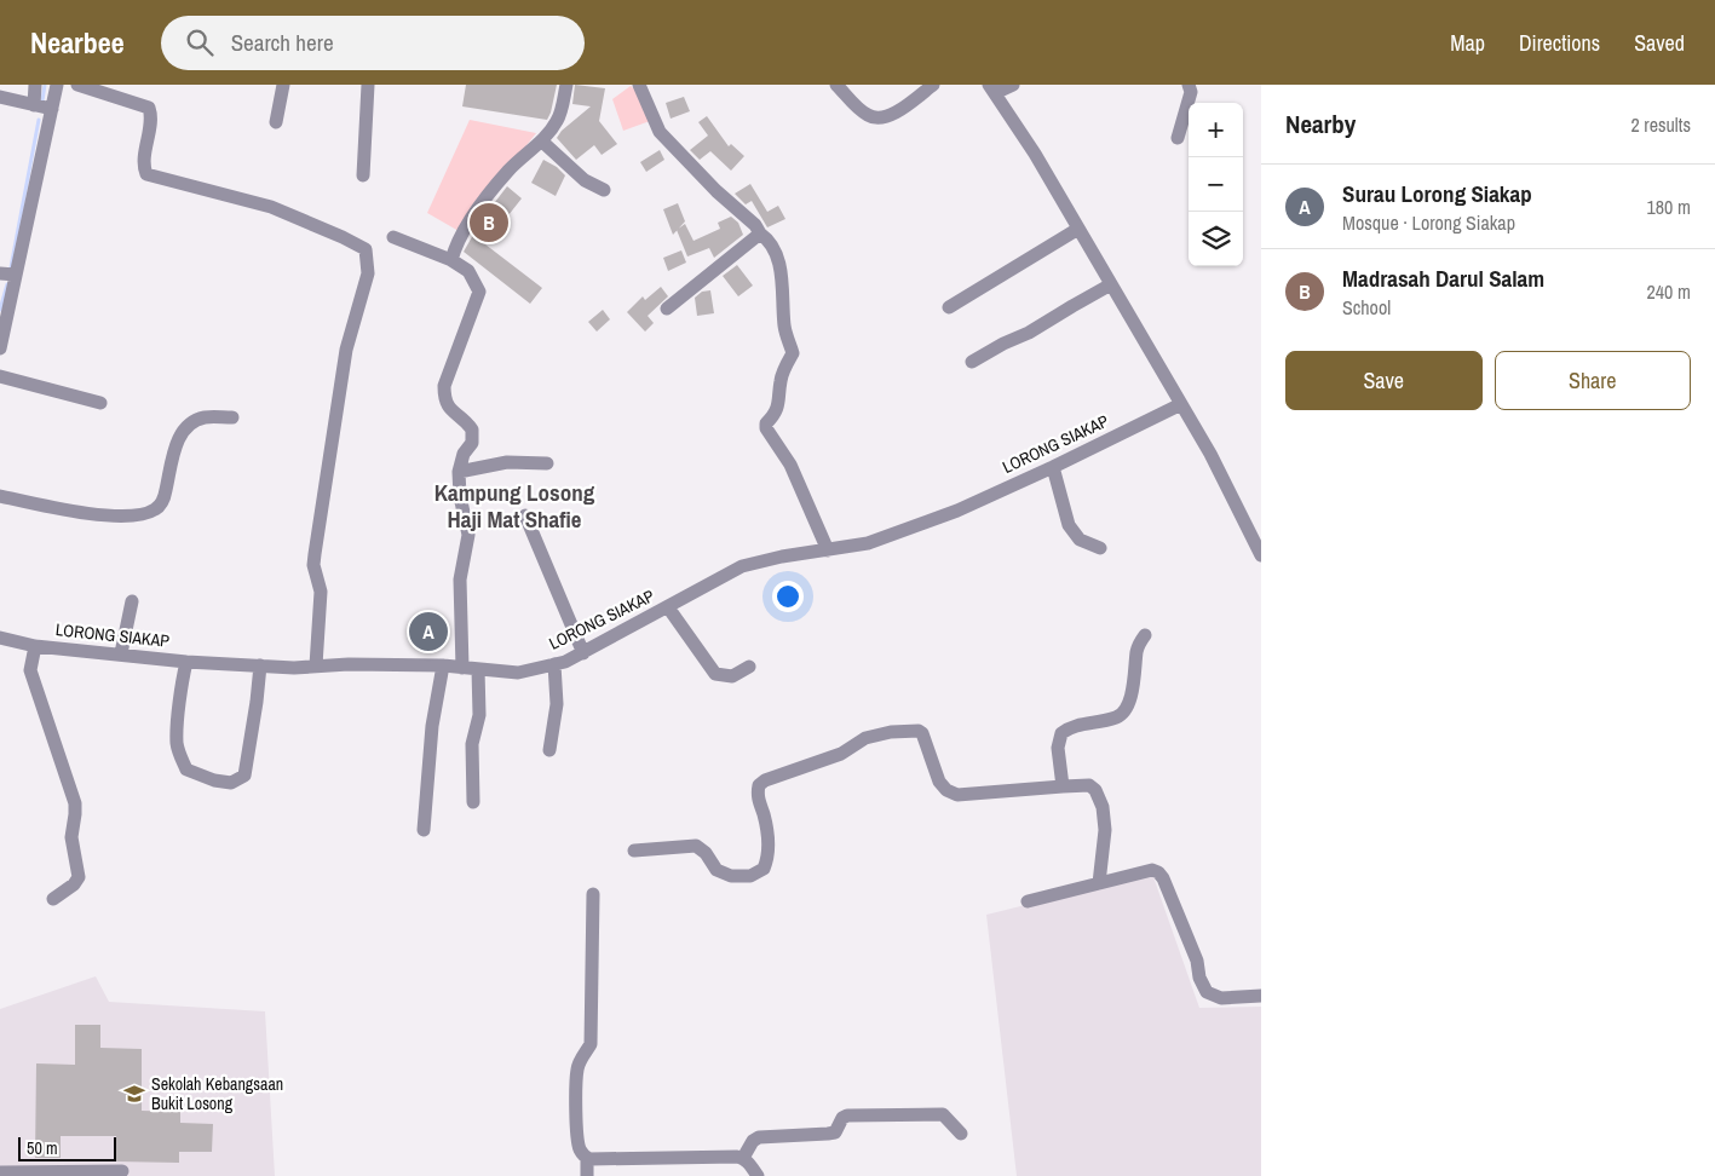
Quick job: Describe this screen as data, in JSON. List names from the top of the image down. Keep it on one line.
{"streets":{"street":["LORONG SIAKAP"]},"districts":["Kampung Losong Haji Mat Shafie"],"places":{"school or university":["Sekolah Kebangsaan Bukit Losong"]},"scale_bar":"50 m","page":{"header":"Nearbee","search":"Search here","nav":["Map","Directions","Saved"],"heading":["Nearby","2 results"],"map_buttons":["+","−"],"list":[{"mark":"A","name":"Surau Lorong Siakap","note":"Mosque · Lorong Siakap","value":"180 m"},{"mark":"B","name":"Madrasah Darul Salam","note":"School","value":"240 m"}],"pins":["B","A"],"buttons":["Save","Share"],"scale":"50 m"}}
